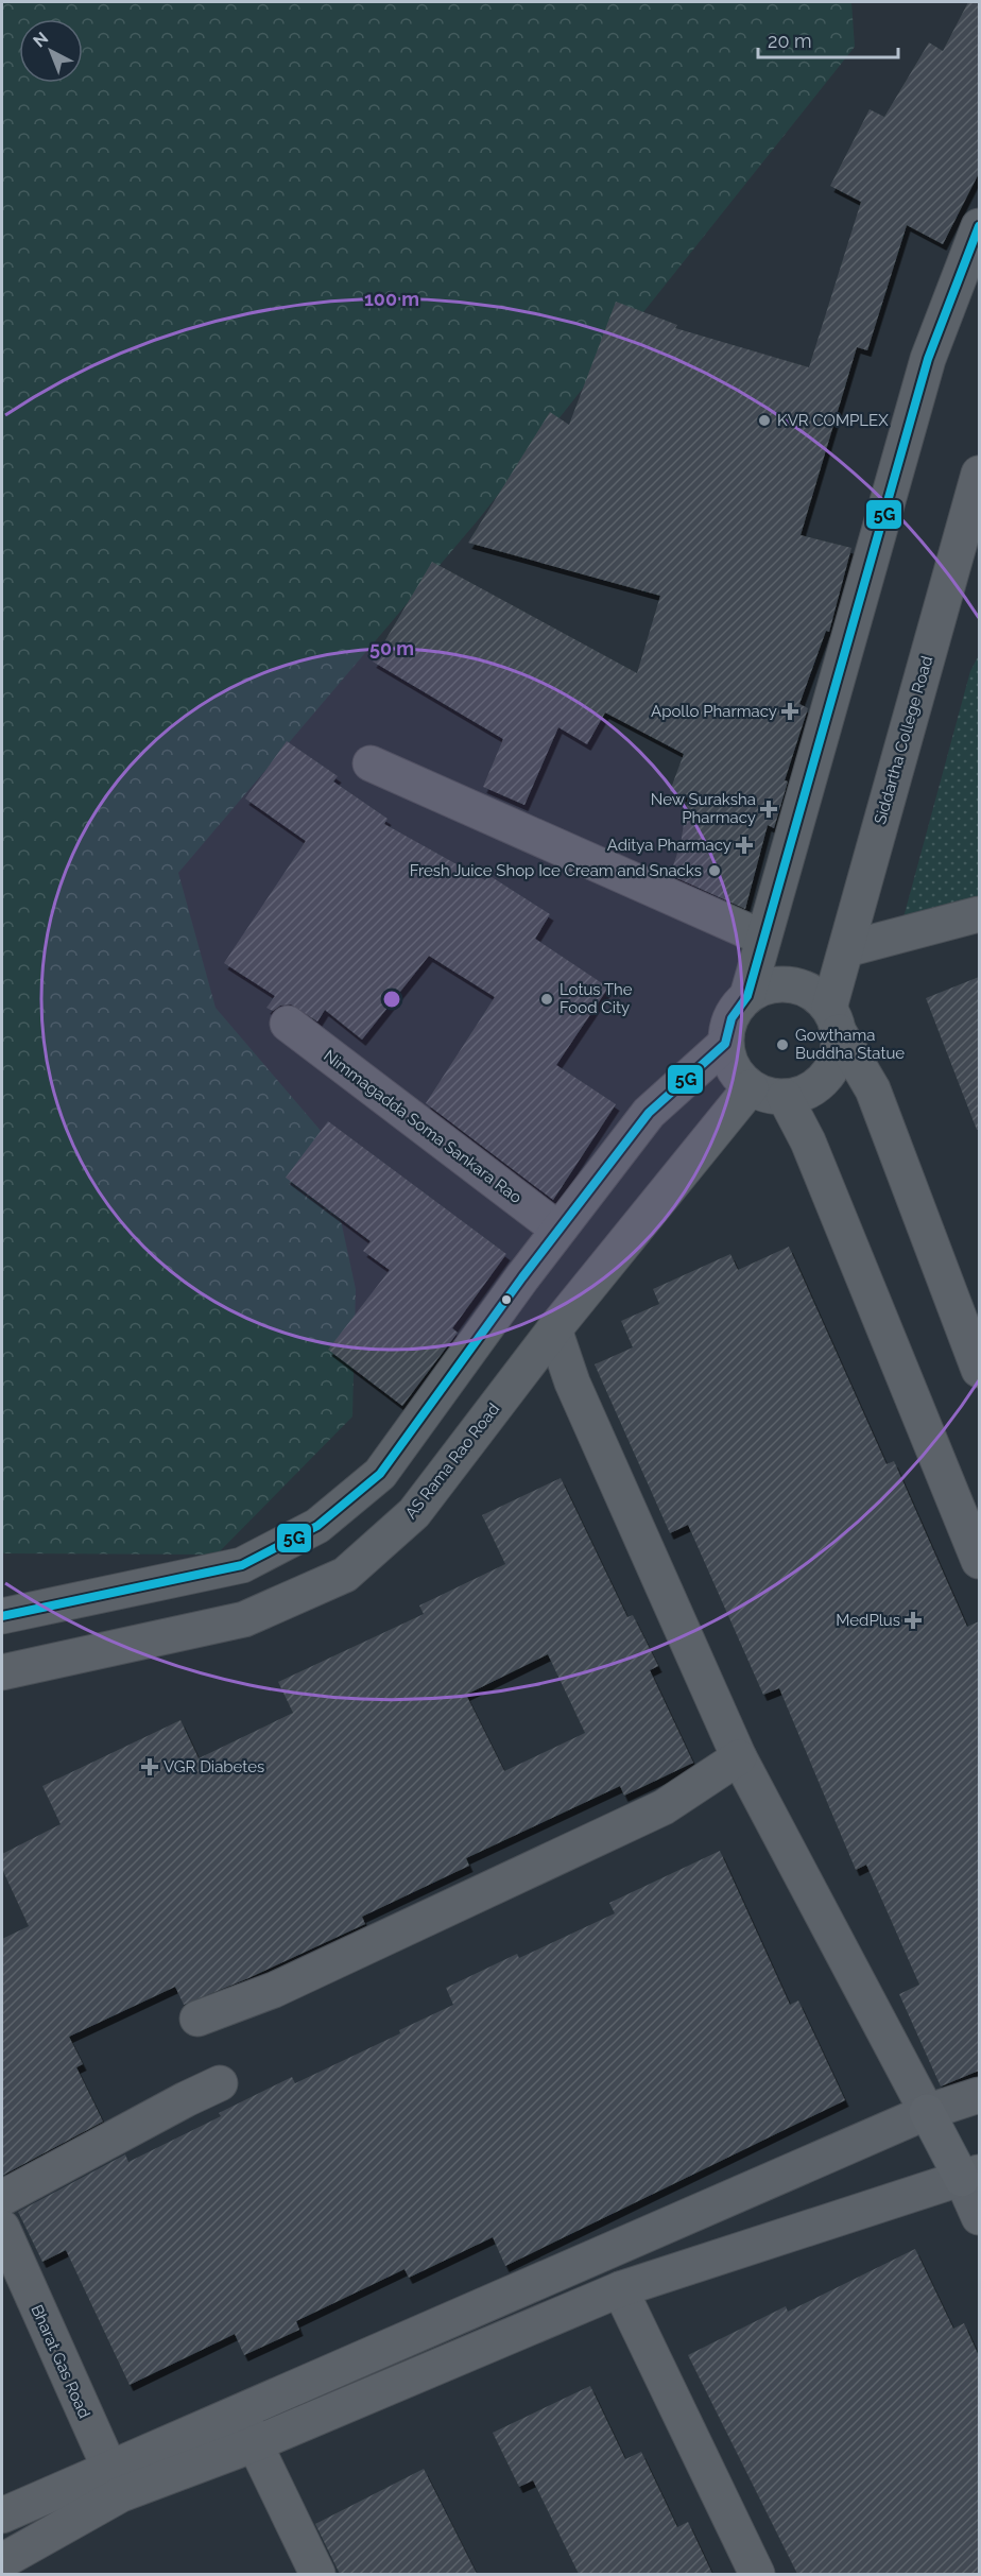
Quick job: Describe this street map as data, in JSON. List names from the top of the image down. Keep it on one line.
{"streets":{"street":["Siddartha College Road","Nimmagadda Soma Sankara Rao","AS Rama Rao Road","Bharat Gas Road"]},"crossings":[["Siddartha College Road","AS Rama Rao Road"]],"places":{"other":["KVR COMPLEX","Fresh Juice Shop Ice Cream and Snacks","Lotus The Food City","Gowthama Buddha Statue"],"health":["Apollo Pharmacy","New Suraksha Pharmacy","Aditya Pharmacy","MedPlus","VGR Diabetes"]},"lines":["transit line 5G"],"scale_bar":"20 m","north":"top left","rings":["100 m","50 m"]}
